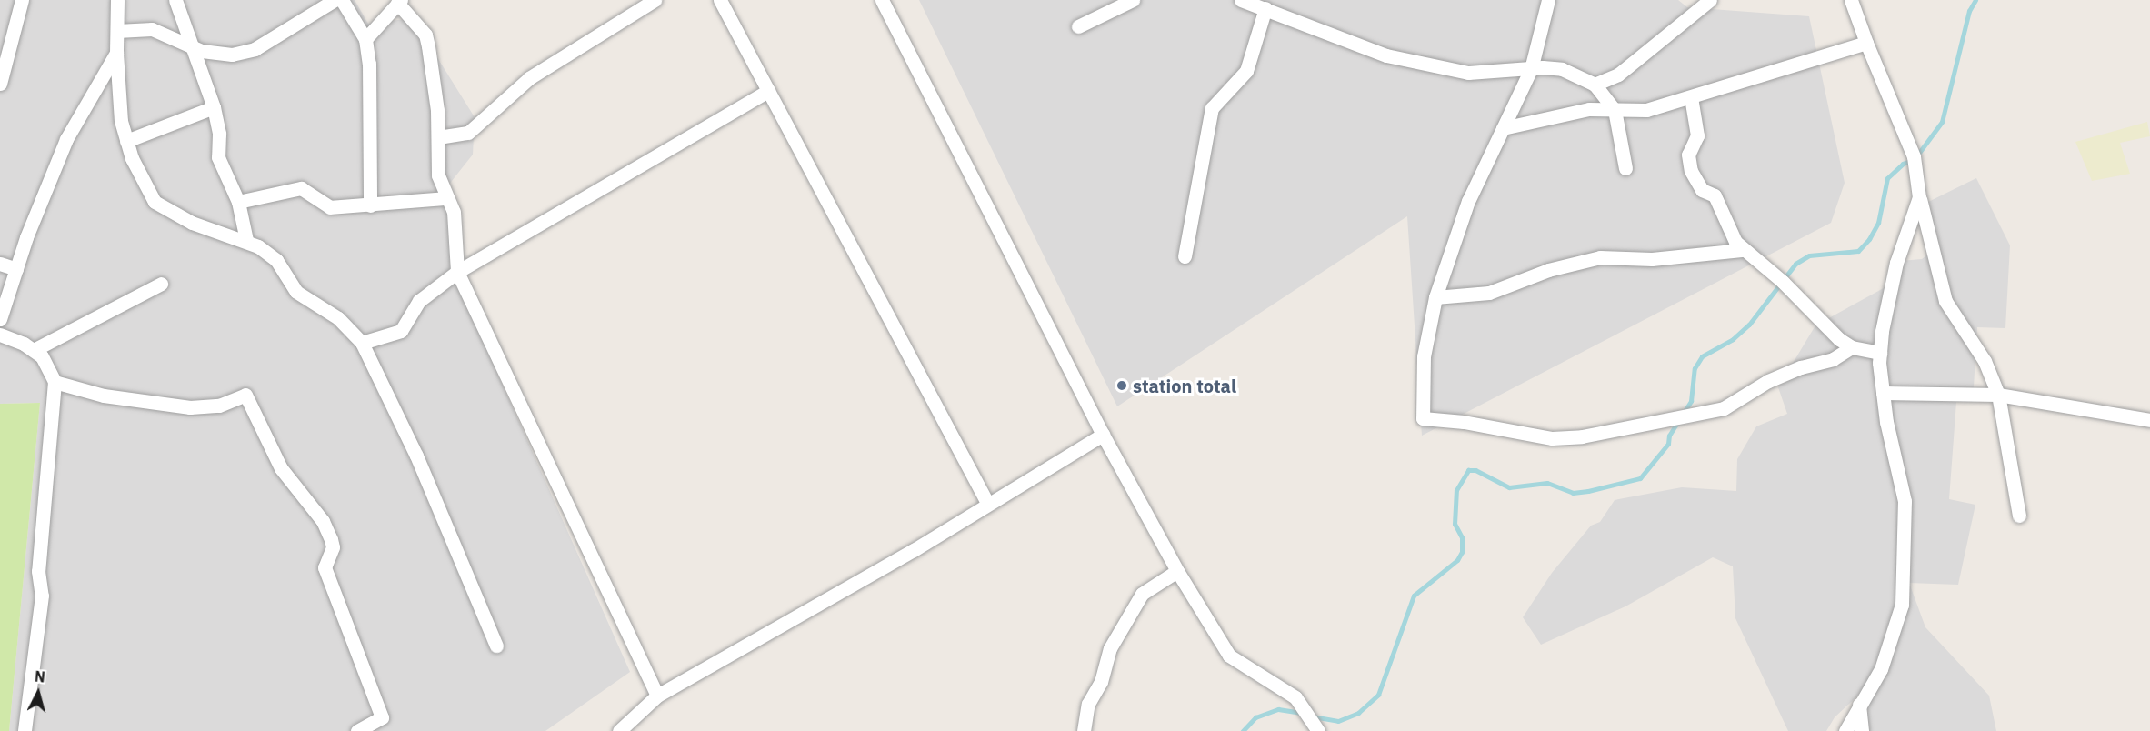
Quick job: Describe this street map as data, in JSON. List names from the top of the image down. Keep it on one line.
{"places":["station total"],"north":"top"}
